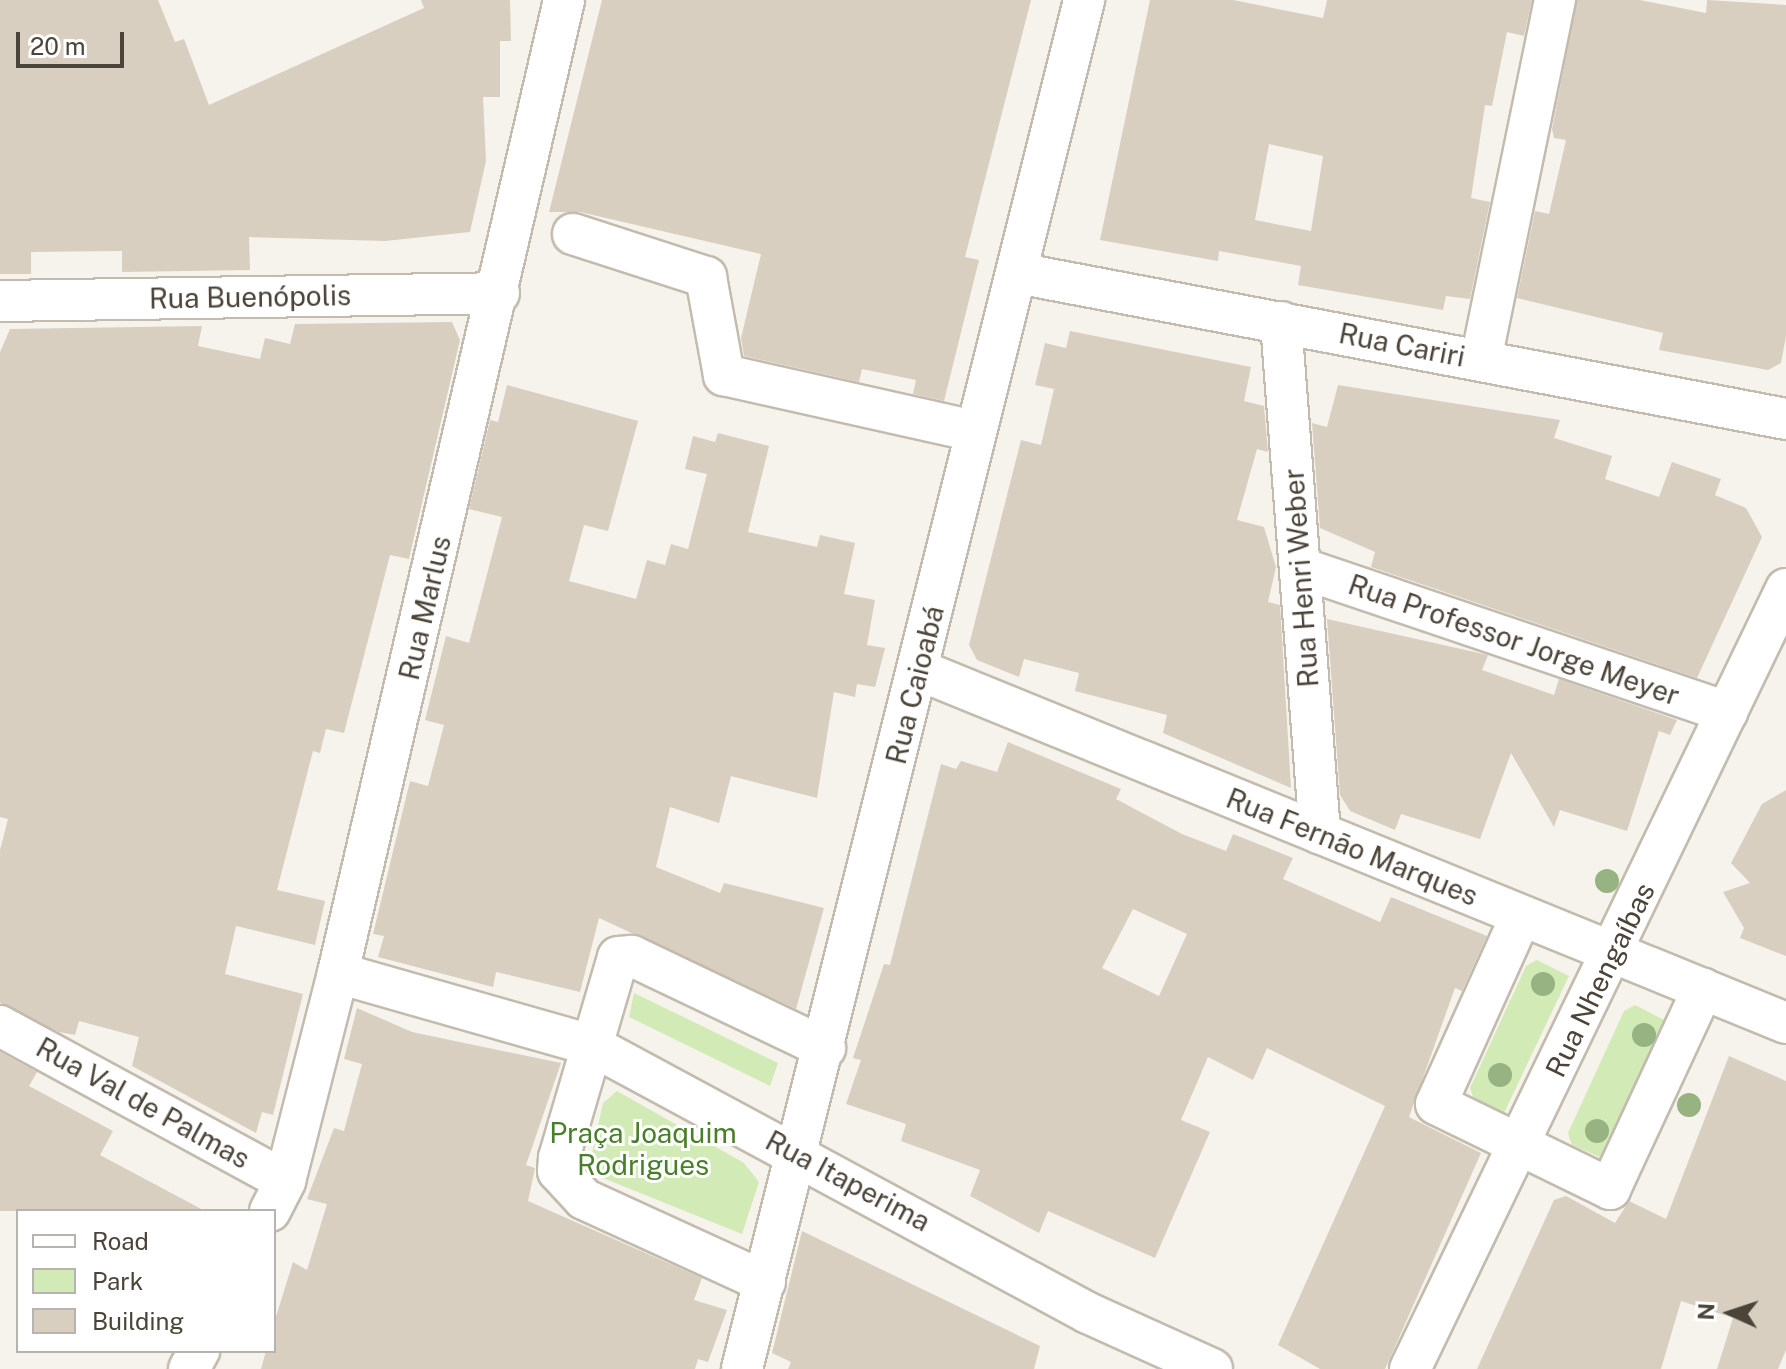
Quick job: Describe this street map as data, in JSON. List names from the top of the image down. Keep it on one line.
{"streets":{"street":["Rua Buenópolis","Rua Cariri","Rua Henri Weber","Rua Marlus","Rua Professor Jorge Meyer","Rua Caioabá","Rua Fernão Marques","Rua Nhengaíbas","Rua Val de Palmas","Rua Itaperima"]},"crossings":[["Rua Buenópolis","Rua Marlus"],["Rua Cariri","Rua Henri Weber"],["Rua Cariri","Rua Caioabá"],["Rua Henri Weber","Rua Professor Jorge Meyer"],["Rua Henri Weber","Rua Fernão Marques"],["Rua Marlus","Rua Val de Palmas"],["Rua Marlus","Rua Itaperima"],["Rua Professor Jorge Meyer","Rua Nhengaíbas"],["Rua Caioabá","Rua Fernão Marques"],["Rua Caioabá","Rua Itaperima"],["Rua Fernão Marques","Rua Nhengaíbas"]],"parks":["Praça Joaquim Rodrigues"],"legend":["Road","Park","Building"],"scale_bar":"20 m","north":"left"}
